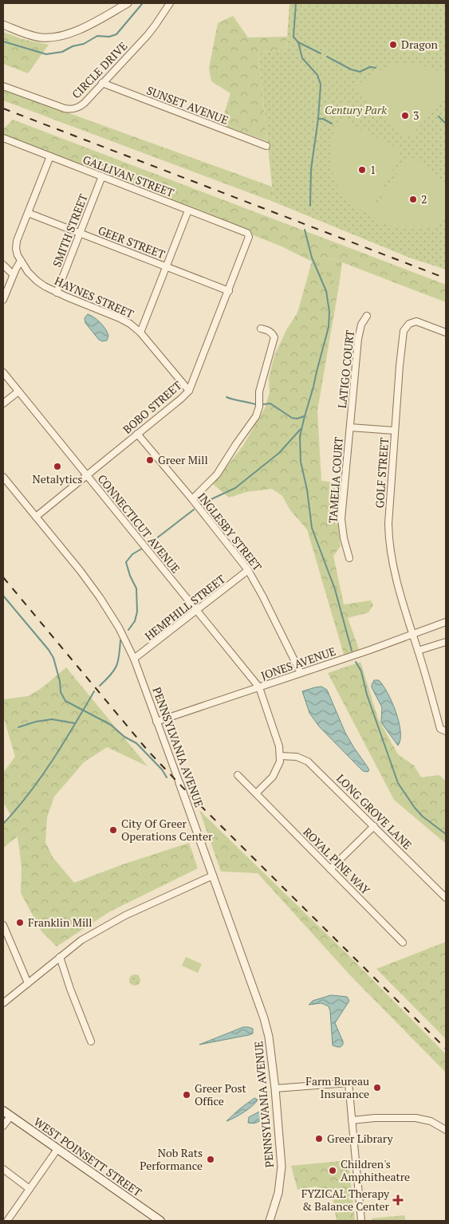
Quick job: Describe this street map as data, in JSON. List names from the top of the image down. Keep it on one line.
{"streets":{"main road":["WEST POINSETT STREET"],"street":["CIRCLE DRIVE","SUNSET AVENUE","GALLIVAN STREET","SMITH STREET","GEER STREET","HAYNES STREET","LATIGO COURT","BOBO STREET","GOLF STREET","TAMELIA COURT","CONNECTICUT AVENUE","INGLESBY STREET","HEMPHILL STREET","JONES AVENUE","PENNSYLVANIA AVENUE","LONG GROVE LANE","ROYAL PINE WAY"]},"crossings":[["CIRCLE DRIVE","SUNSET AVENUE"],["GALLIVAN STREET","SMITH STREET"],["GALLIVAN STREET","BOBO STREET"],["SMITH STREET","GEER STREET"],["SMITH STREET","HAYNES STREET"],["GEER STREET","BOBO STREET"],["HAYNES STREET","BOBO STREET"],["LATIGO COURT","TAMELIA COURT"],["BOBO STREET","CONNECTICUT AVENUE"],["BOBO STREET","INGLESBY STREET"],["BOBO STREET","PENNSYLVANIA AVENUE"],["GOLF STREET","JONES AVENUE"],["CONNECTICUT AVENUE","HEMPHILL STREET"],["CONNECTICUT AVENUE","JONES AVENUE"],["INGLESBY STREET","HEMPHILL STREET"],["INGLESBY STREET","JONES AVENUE"],["HEMPHILL STREET","PENNSYLVANIA AVENUE"],["JONES AVENUE","PENNSYLVANIA AVENUE"]],"parks":["Century Park"],"places":{"other":["Dragon","3","1","2","Greer Mill","Netalytics","City Of Greer Operations Center","Franklin Mill","Farm Bureau Insurance","Greer Post Office","Greer Library","Nob Rats Performance","Children's Amphitheatre"],"health":["FYZICAL Therapy & Balance Center"]}}
